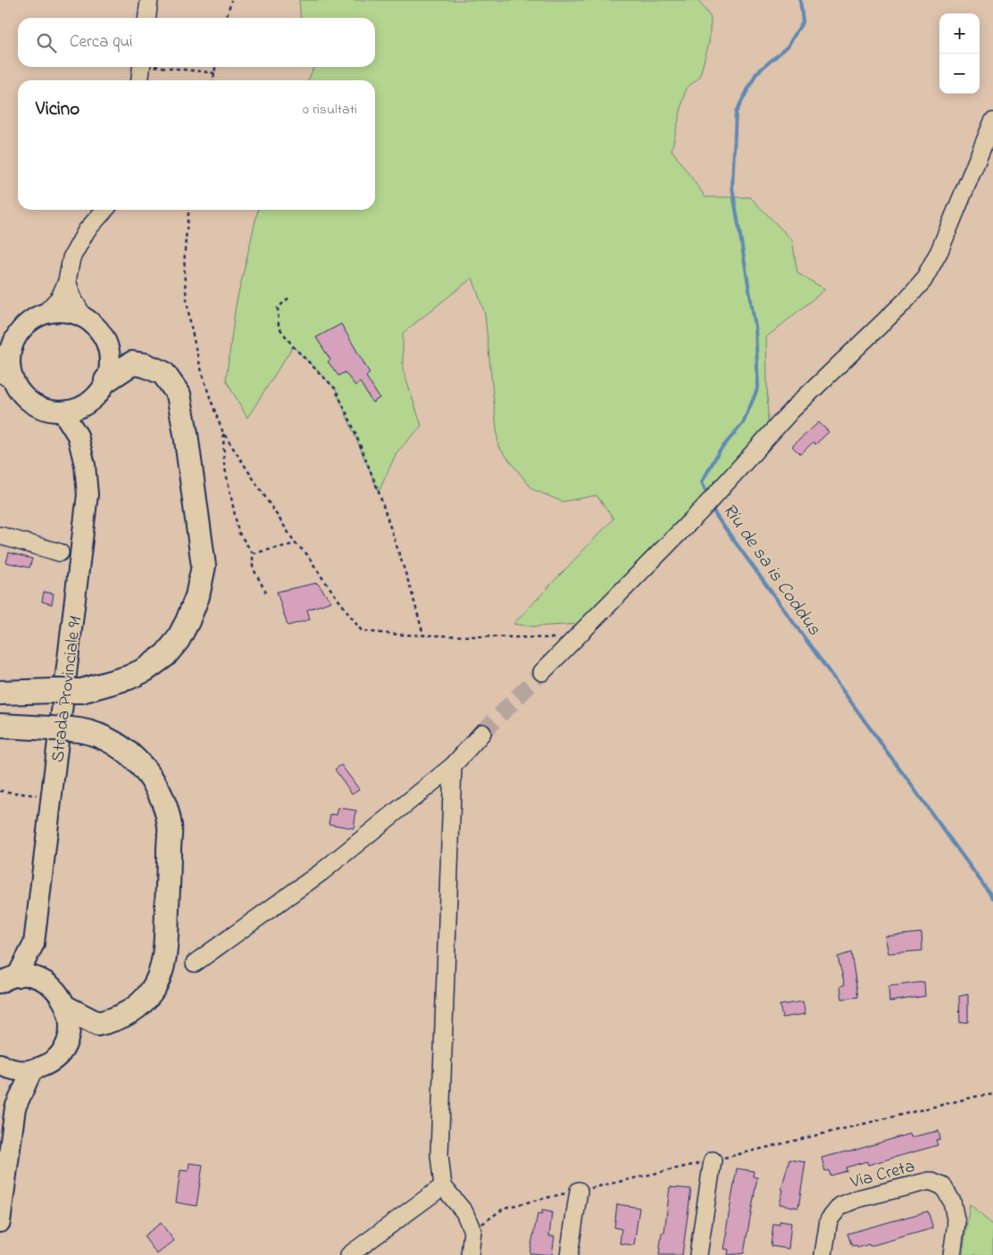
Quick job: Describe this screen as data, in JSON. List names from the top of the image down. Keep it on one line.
{"streets":{"main road":["Strada Provinciale 91"],"street":["Via Creta"]},"water":["Riu de sa is Coddus"],"page":{"map_buttons":["+","−"],"search":"Cerca qui","heading":["Vicino","0 risultati"]}}
